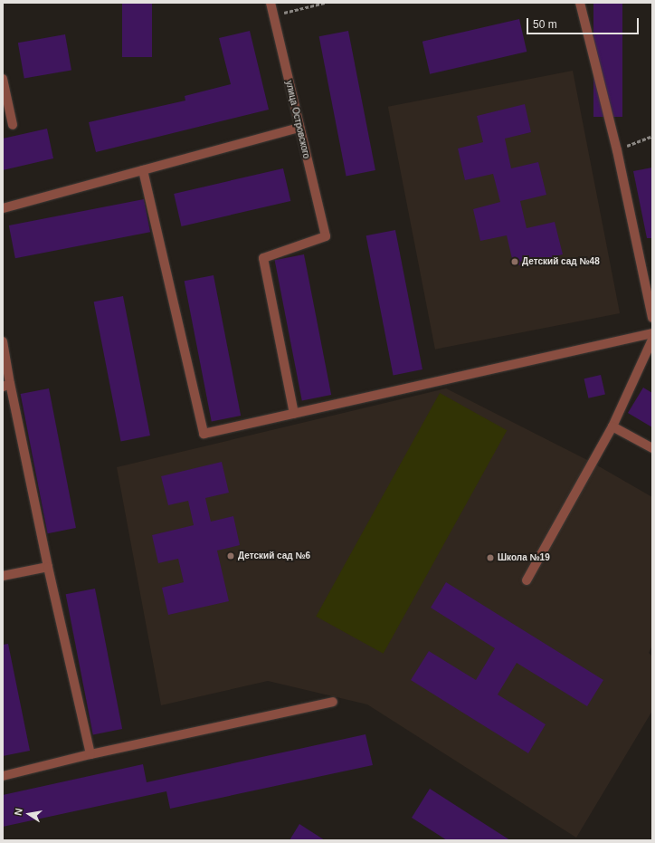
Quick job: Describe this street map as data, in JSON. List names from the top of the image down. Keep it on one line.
{"streets":{"lane":["улица Островского"]},"places":["Детский сад №48","Детский сад №6","Школа №19"],"scale_bar":"50 m","north":"left"}
